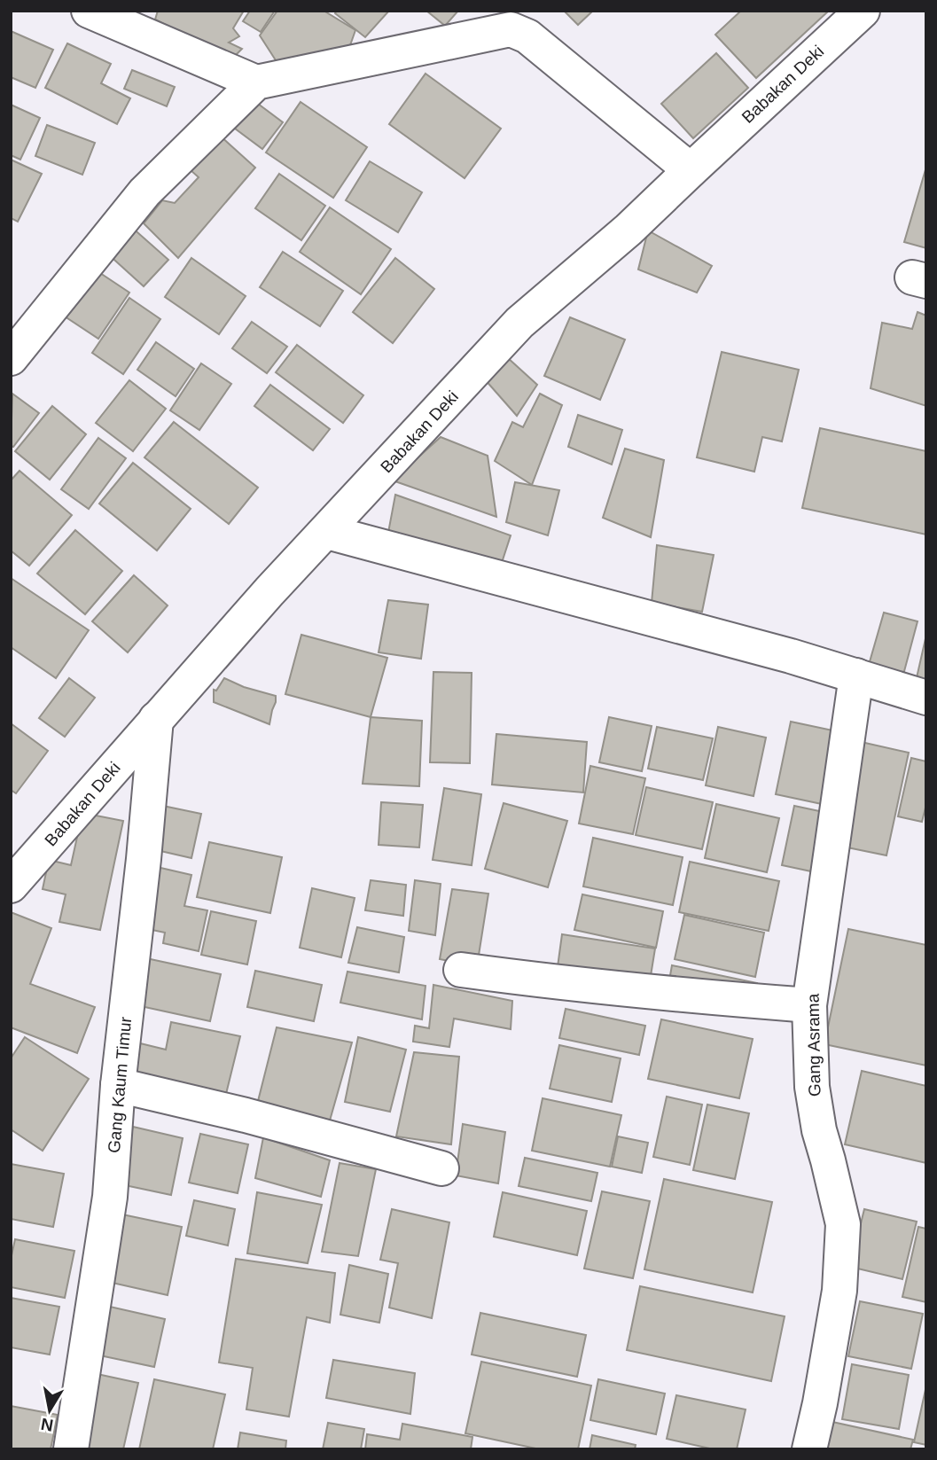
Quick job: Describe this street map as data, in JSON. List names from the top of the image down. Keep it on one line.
{"streets":{"street":["Babakan Deki","Gang Asrama","Gang Kaum Timur"]},"crossings":[["Babakan Deki","Gang Kaum Timur"]],"north":"bottom"}
